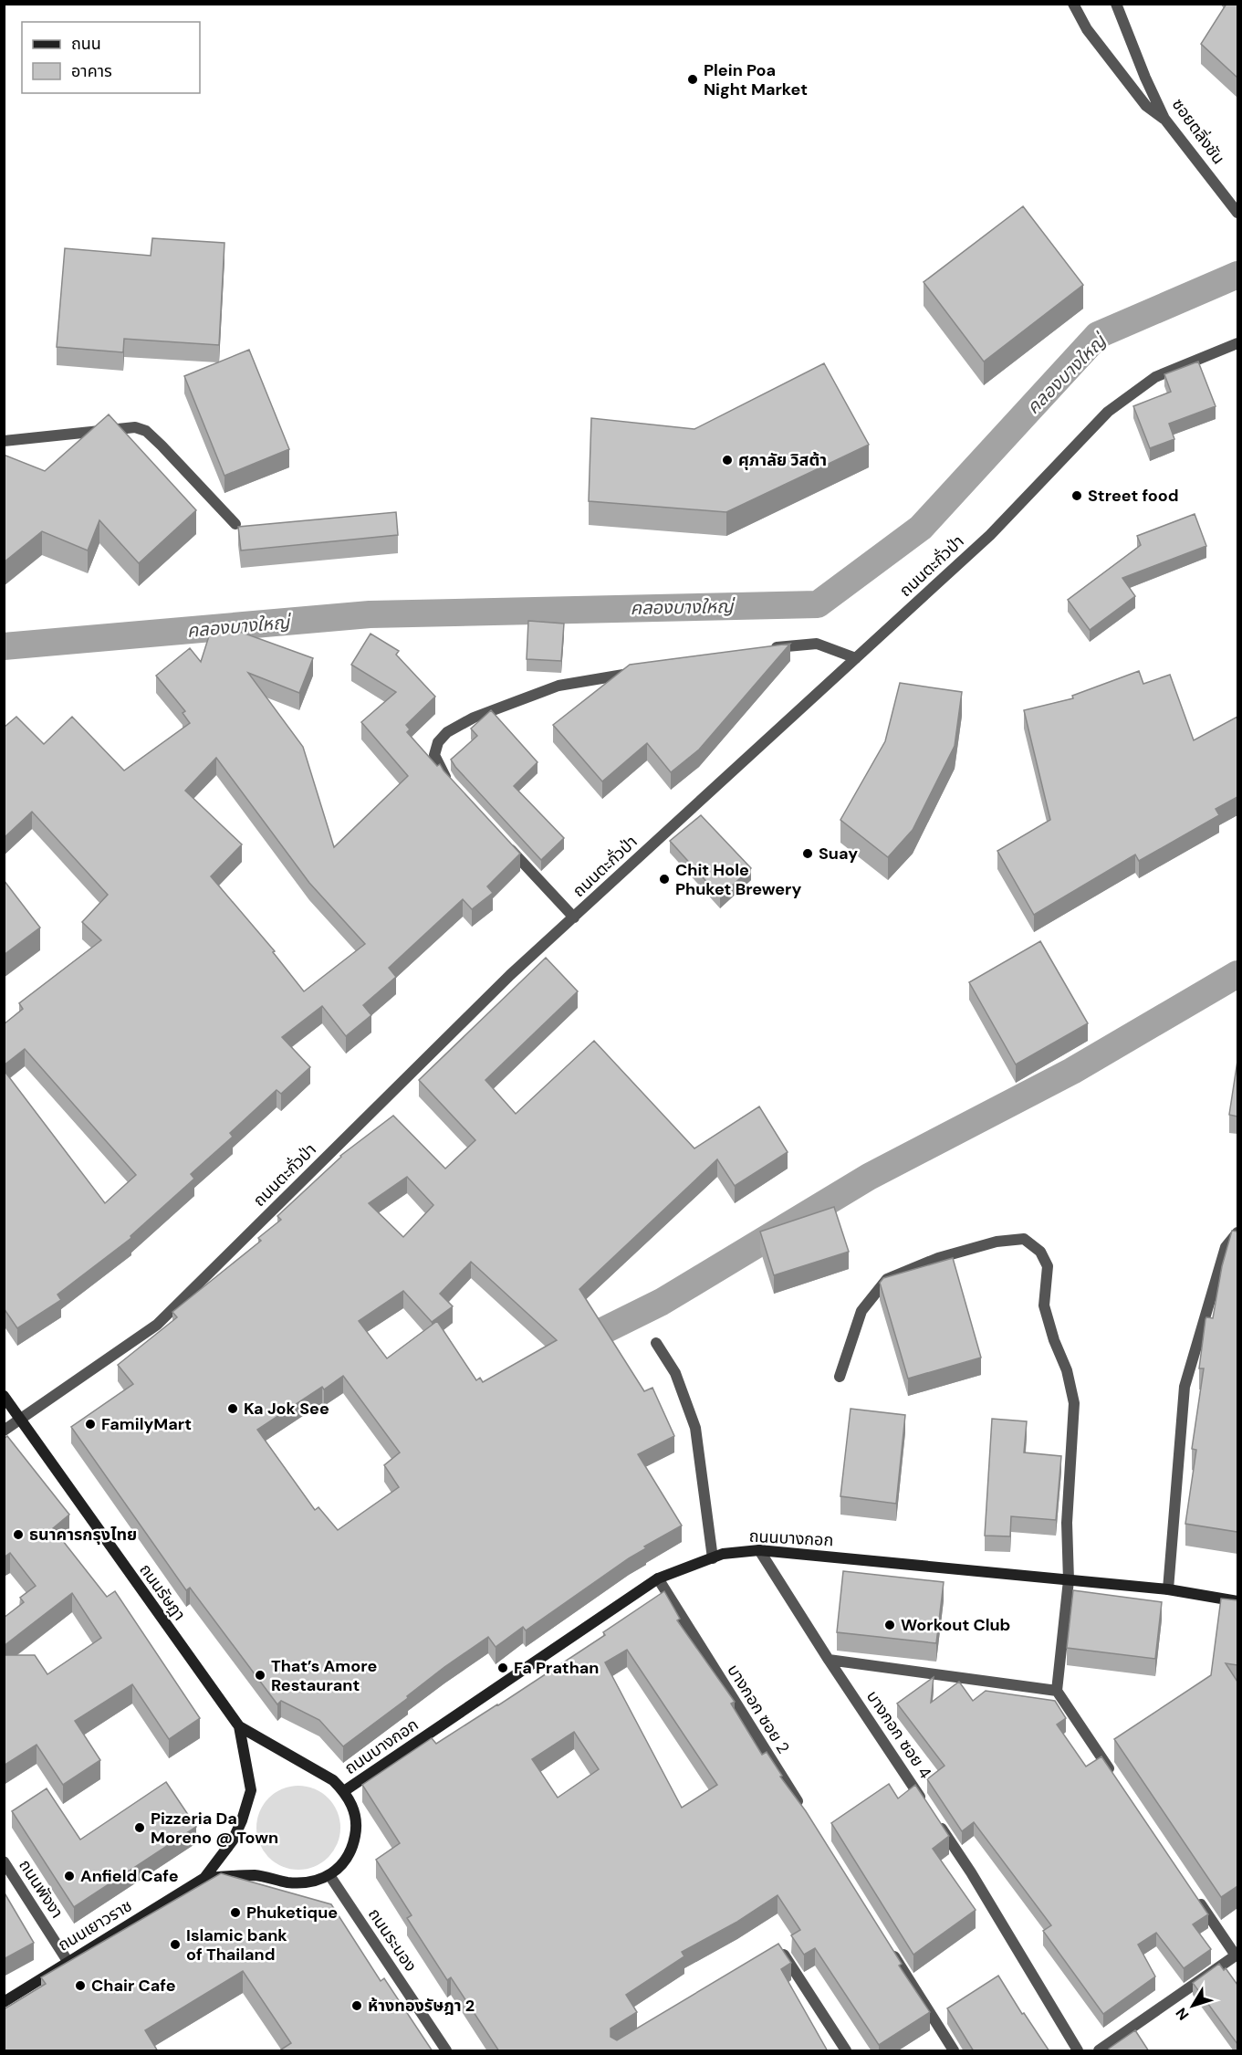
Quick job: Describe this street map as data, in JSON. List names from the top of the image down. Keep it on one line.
{"streets":{"main road":["ถนนบางกอก","ถนนรัษฎา","ถนนเยาวราช"],"street":["ซอยตลิ่งชัน","ถนนตะกั่วป่า","บางกอก ซอย 2","บางกอก ซอย 4","ถนนพังงา","ถนนระนอง"]},"crossings":[["ถนนตะกั่วป่า","ถนนรัษฎา"],["ถนนบางกอก","บางกอก ซอย 2"],["ถนนบางกอก","บางกอก ซอย 4"],["ถนนพังงา","ถนนเยาวราช"]],"water":["คลองบางใหญ่"],"places":["Plein Poa Night Market","ศุภาลัย วิสต้า","Street food","Suay","Chit Hole Phuket Brewery","Ka Jok See","FamilyMart","ธนาคารกรุงไทย","Workout Club","Fa Prathan","That’s Amore Restaurant","Pizzeria Da Moreno @ Town","Anfield Cafe","Phuketique","Islamic bank of Thailand","Chair Cafe","ห้างทองรัษฎา 2"],"legend":["ถนน","อาคาร"],"north":"bottom left"}
